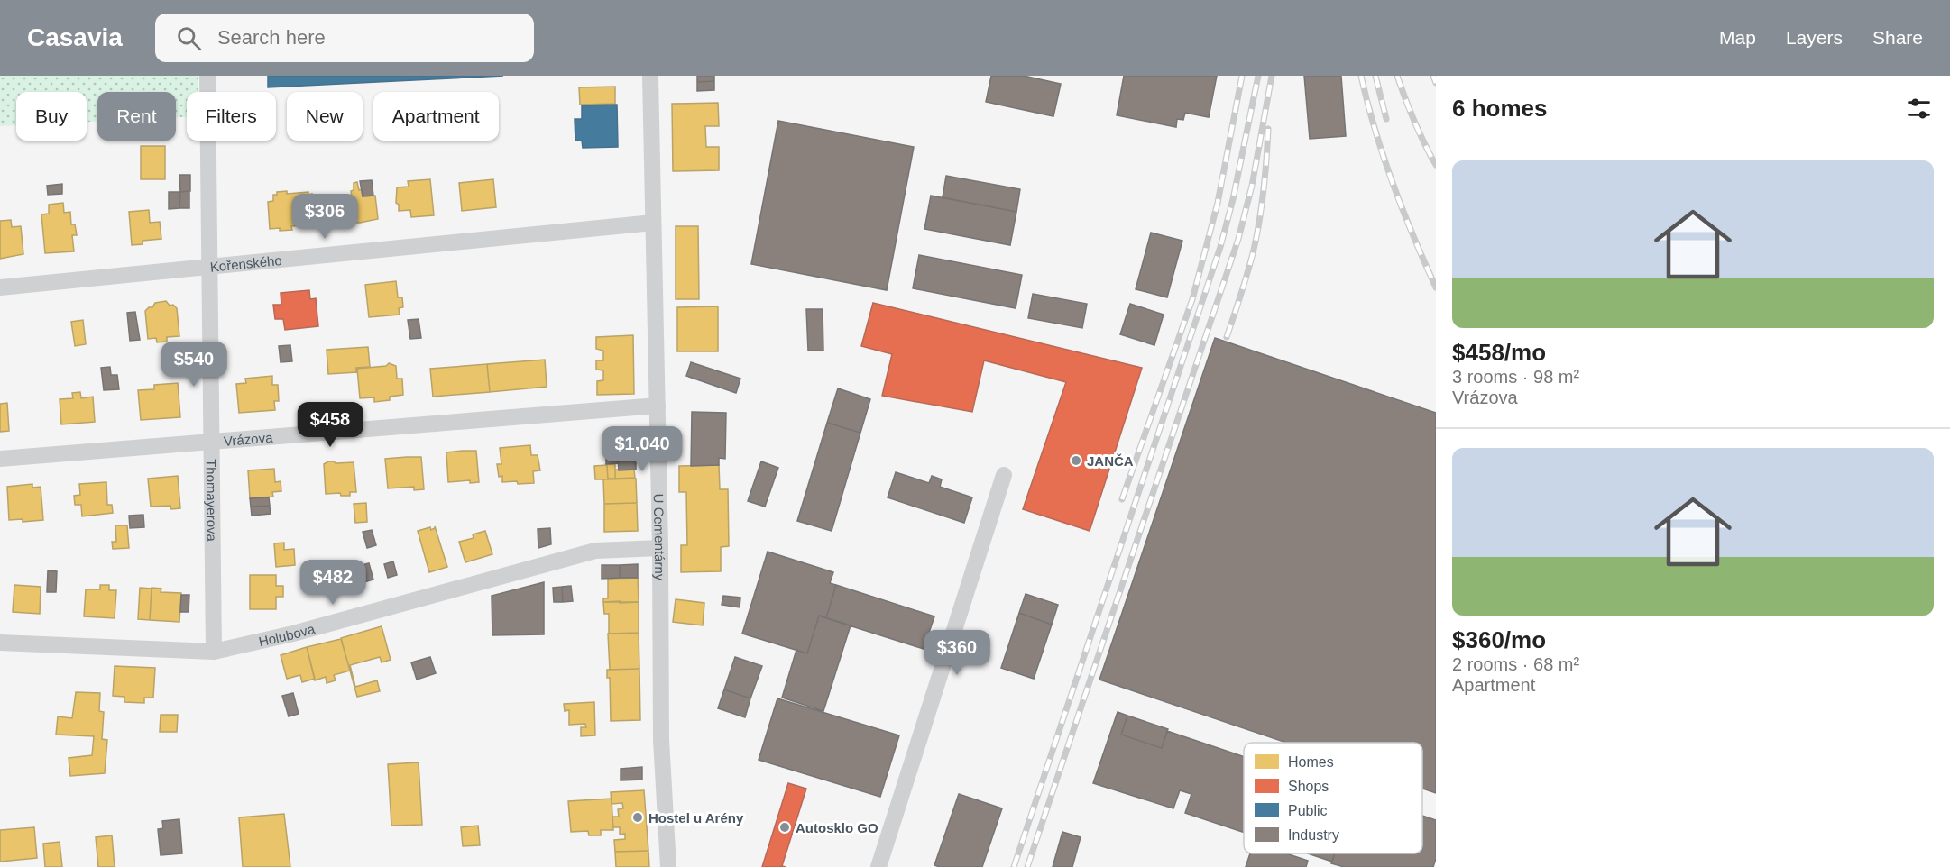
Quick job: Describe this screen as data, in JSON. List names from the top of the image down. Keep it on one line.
{"streets":{"street":["Kořenského","Vrázova","Thomayerova","U Cementárny","Holubova"]},"crossings":[["Kořenského","Thomayerova"],["Kořenského","U Cementárny"],["Vrázova","Thomayerova"],["Vrázova","U Cementárny"],["Thomayerova","Holubova"],["U Cementárny","Holubova"]],"places":["JANČA","Hostel u Arény","Autosklo GO"],"legend":["Homes","Shops","Public","Industry"],"page":{"header":"Casavia","search":"Search here","nav":["Map","Layers","Share"],"heading":"6 homes","chip":["Buy","Rent","Filters","New","Apartment"],"list":[{"name":"$458/mo","note":"3 rooms · 98 m² · Vrázova"},{"name":"$360/mo","note":"2 rooms · 68 m² · Apartment"}],"price":["$306","$540","$458","$1,040","$482","$360"]}}
